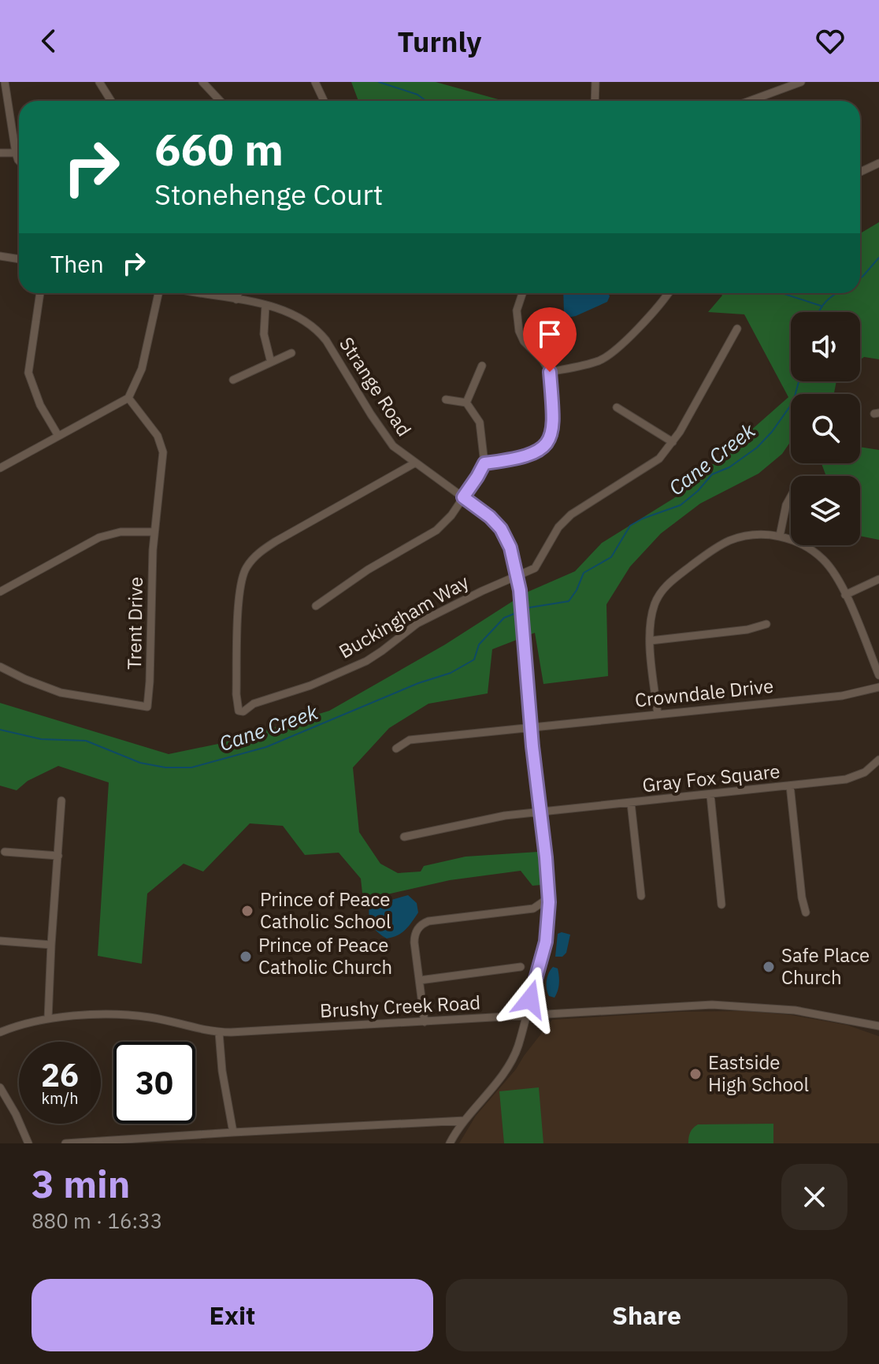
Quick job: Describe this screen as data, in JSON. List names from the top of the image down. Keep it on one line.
{"streets":{"street":["Strange Road","Buckingham Way","Trent Drive","Crowndale Drive","Gray Fox Square","Brushy Creek Road"]},"crossings":[["Strange Road","Buckingham Way"],["Strange Road","Crowndale Drive"],["Strange Road","Gray Fox Square"],["Strange Road","Brushy Creek Road"]],"water":["Cane Creek"],"places":["Prince of Peace Catholic School","Prince of Peace Catholic Church","Safe Place Church","Eastside High School"],"page":{"header":"Turnly","turn":["660 m","Stonehenge Court"],"then":"Then","speed":"26 km/h","limit":"30","heading":["3 min","880 m · 16:33"],"buttons":["Exit","Share"]}}
